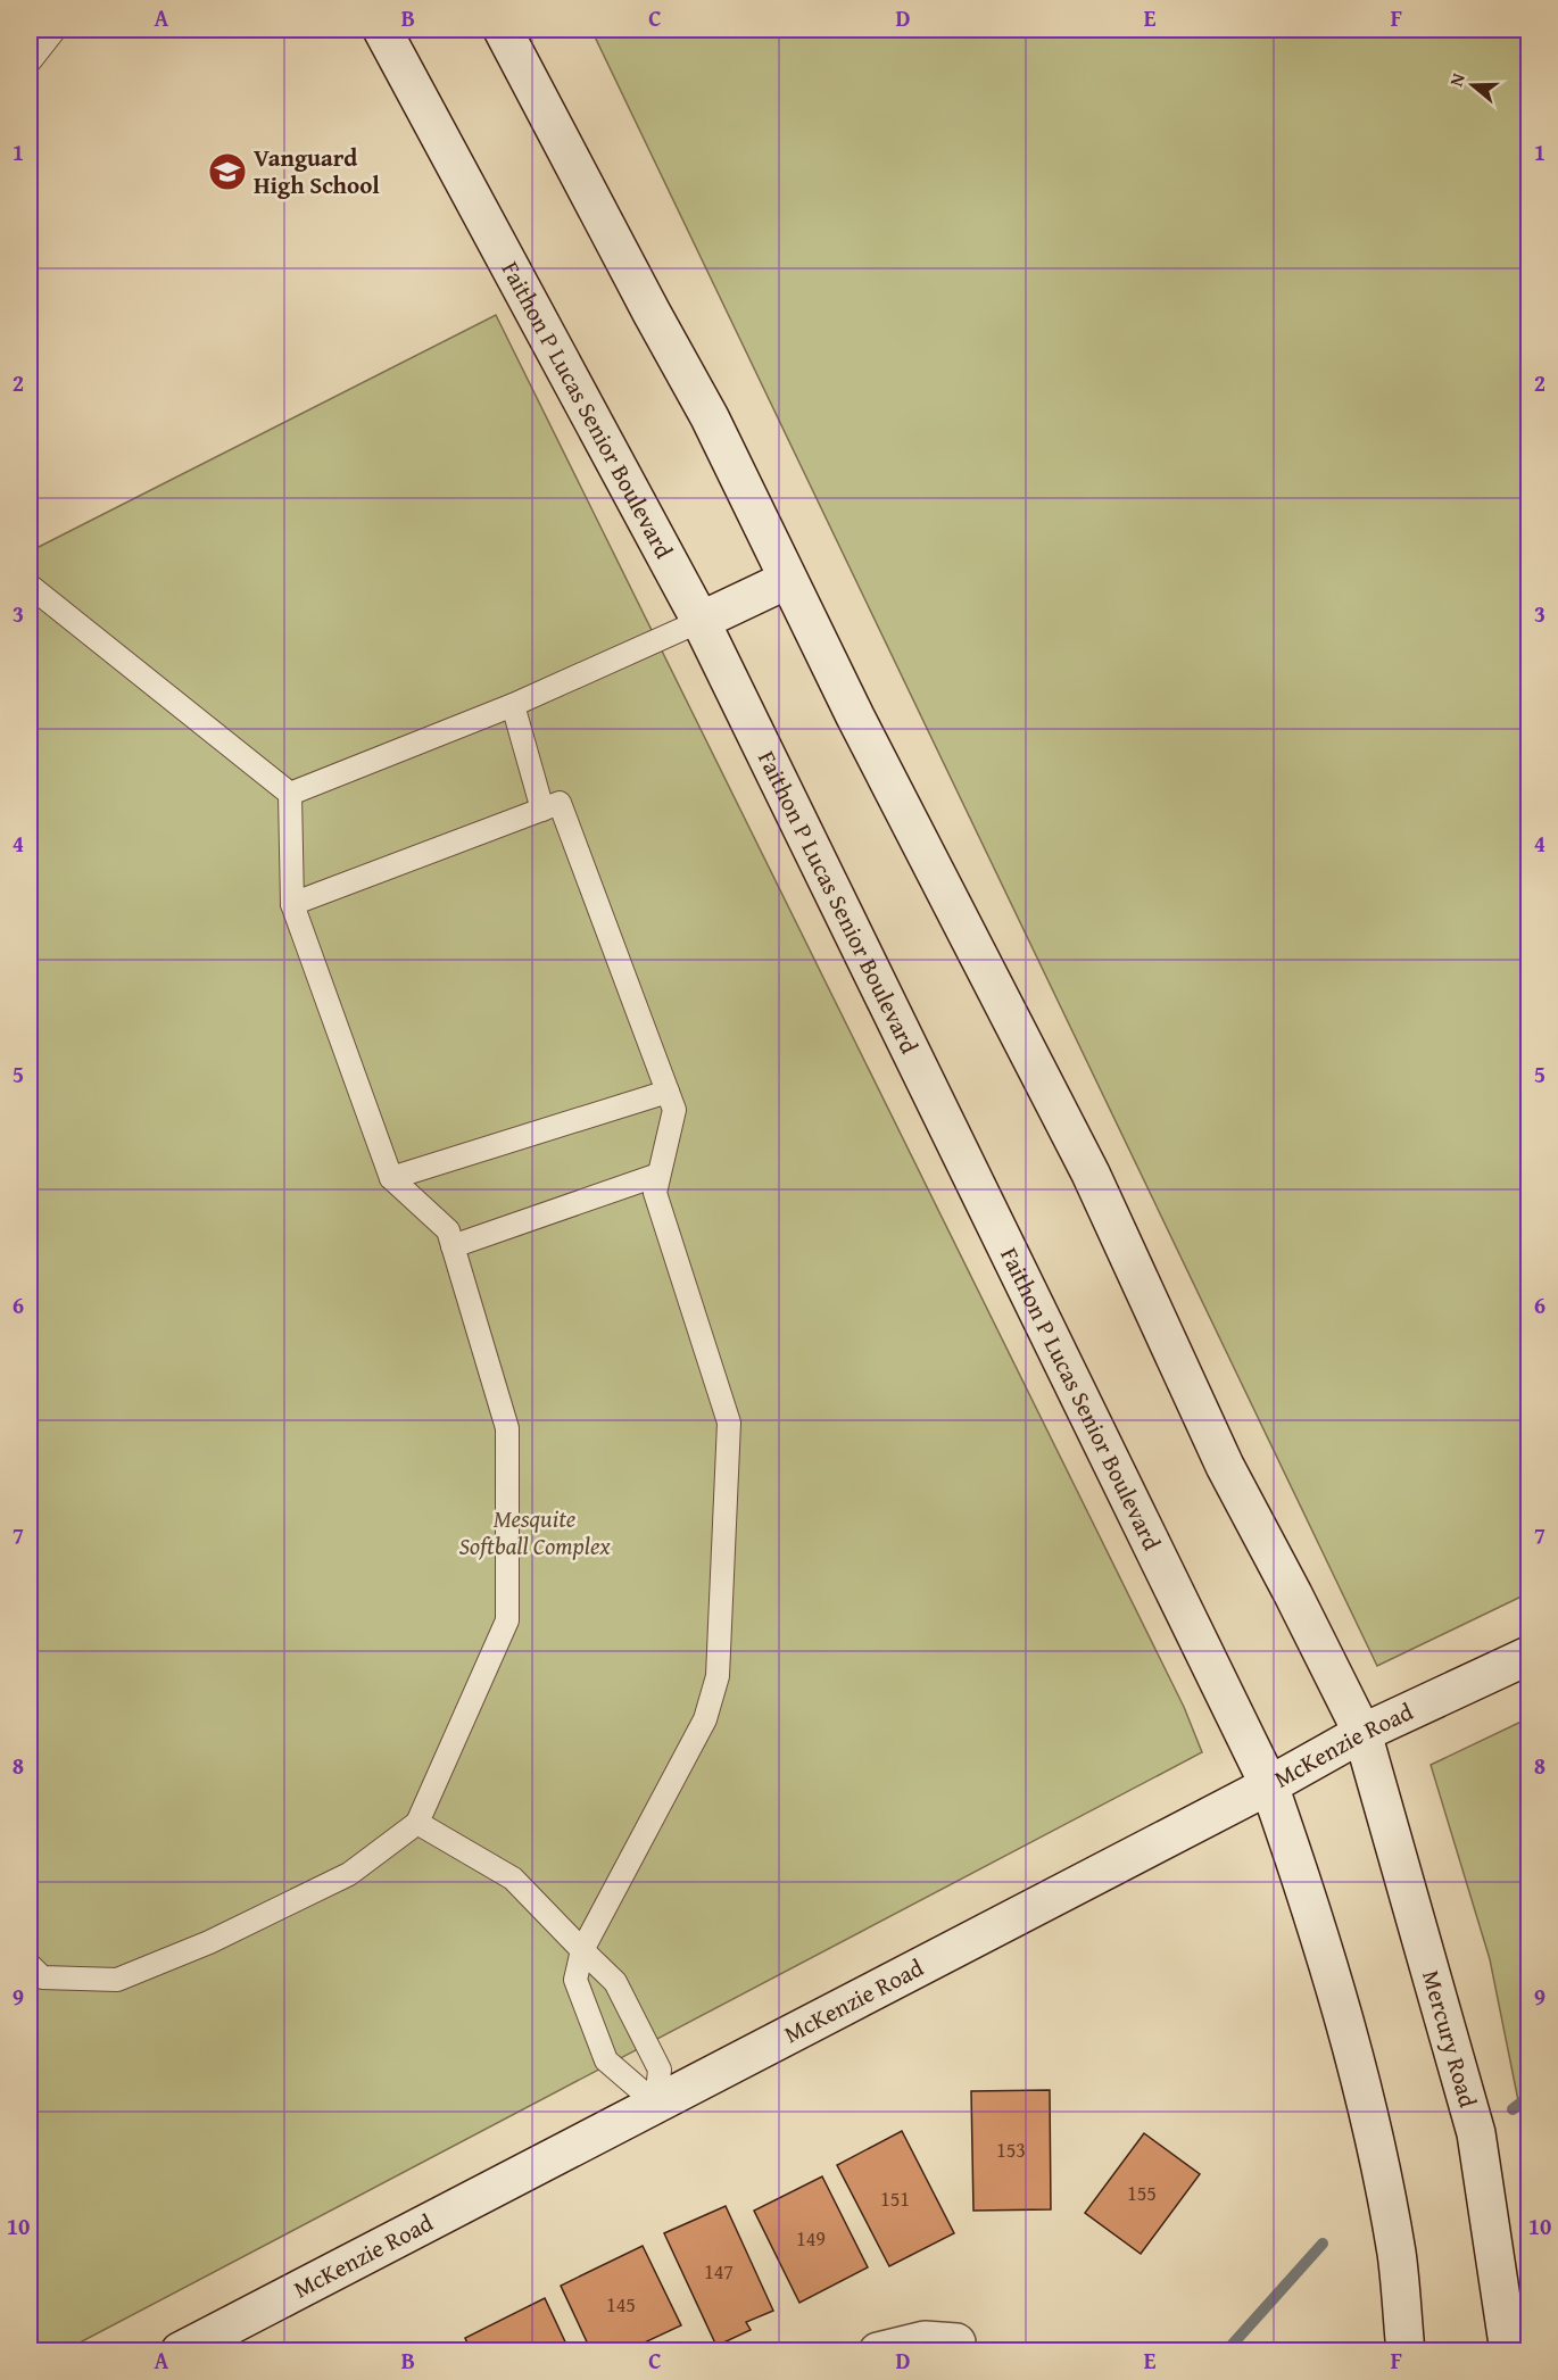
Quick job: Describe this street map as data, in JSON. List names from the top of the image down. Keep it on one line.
{"streets":{"main road":["Faithon P Lucas Senior Boulevard","McKenzie Road","Mercury Road"]},"crossings":[["Faithon P Lucas Senior Boulevard","McKenzie Road"],["McKenzie Road","Mercury Road"]],"parks":["Mesquite Softball Complex"],"places":{"school or university":["Vanguard High School"]},"house_numbers":["153","155","151","149","147","145"],"north":"left","grid":{"columns":["A","B","C","D","E","F"],"rows":["1","2","3","4","5","6","7","8","9","10"]}}
